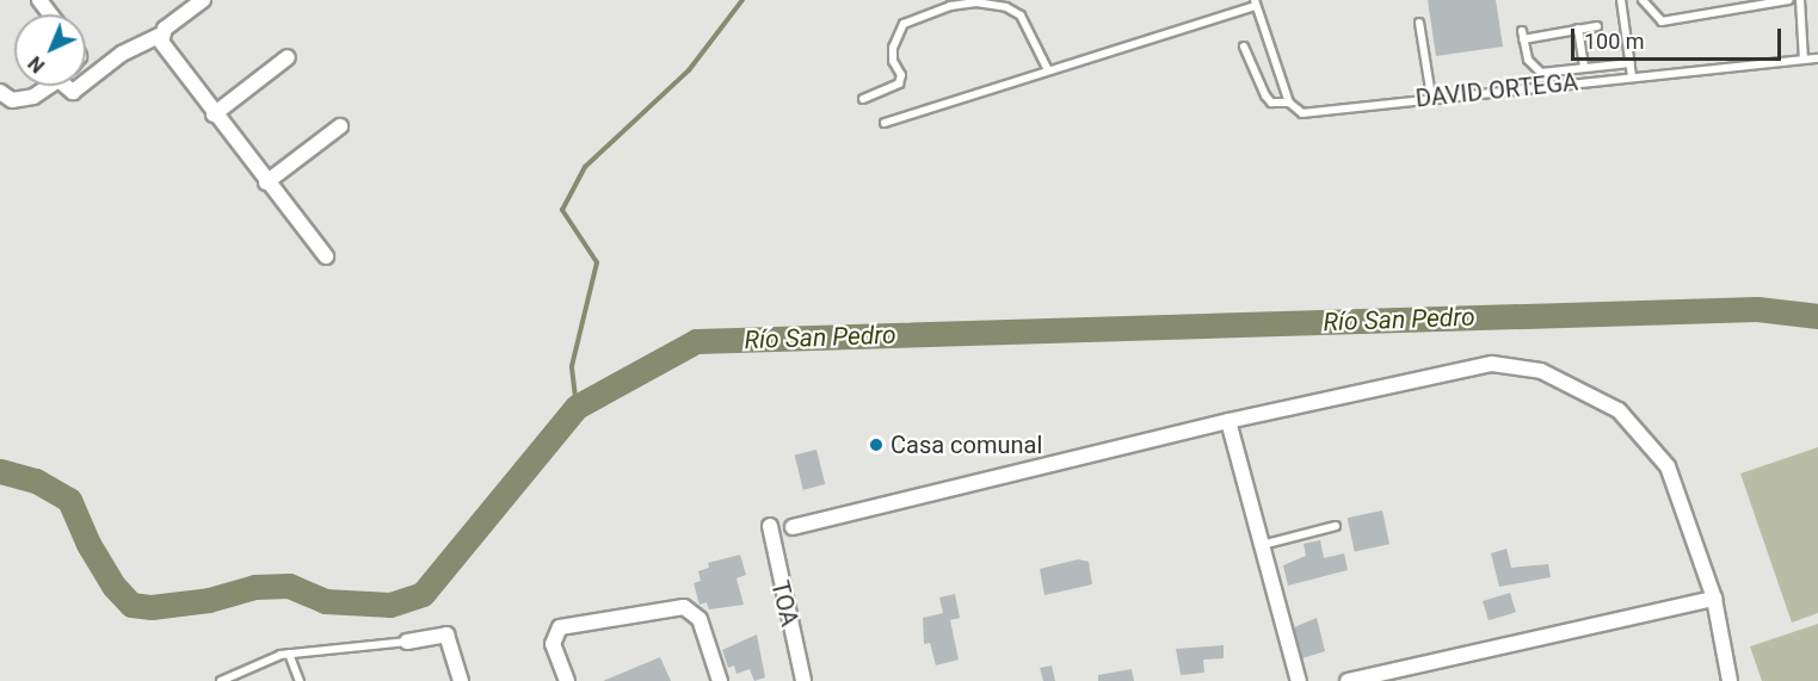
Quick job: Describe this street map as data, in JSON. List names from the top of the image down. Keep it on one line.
{"streets":{"street":["TOA"],"lane":["DAVID ORTEGA"]},"water":["Río San Pedro"],"places":["Casa comunal"],"scale_bar":"100 m","north":"bottom left"}
